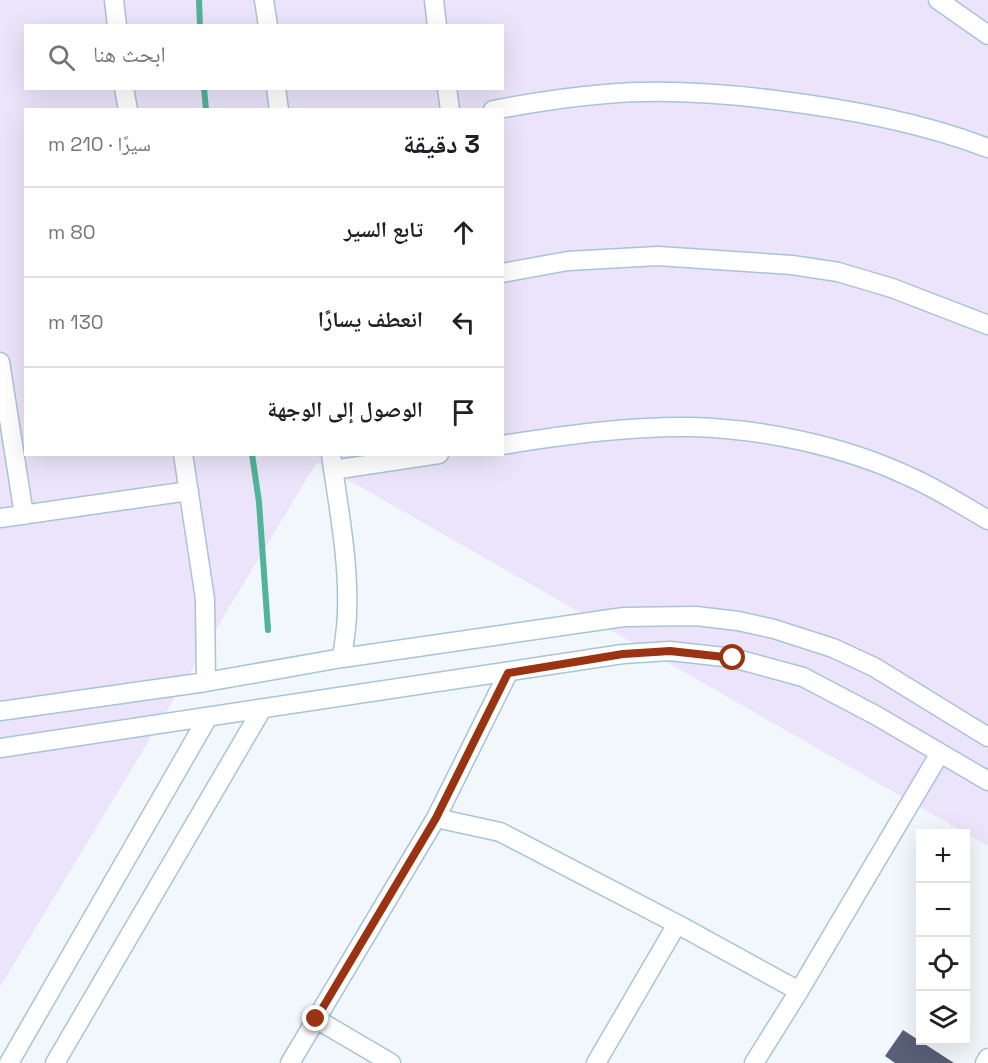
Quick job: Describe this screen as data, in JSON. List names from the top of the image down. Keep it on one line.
{"page":{"search":"ابحث هنا","heading":["3 دقيقة","سيرًا · 210 m"],"list":[["تابع السير","80 m"],["انعطف يسارًا","130 m"],"الوصول إلى الوجهة"],"map_buttons":["+","−"]}}
